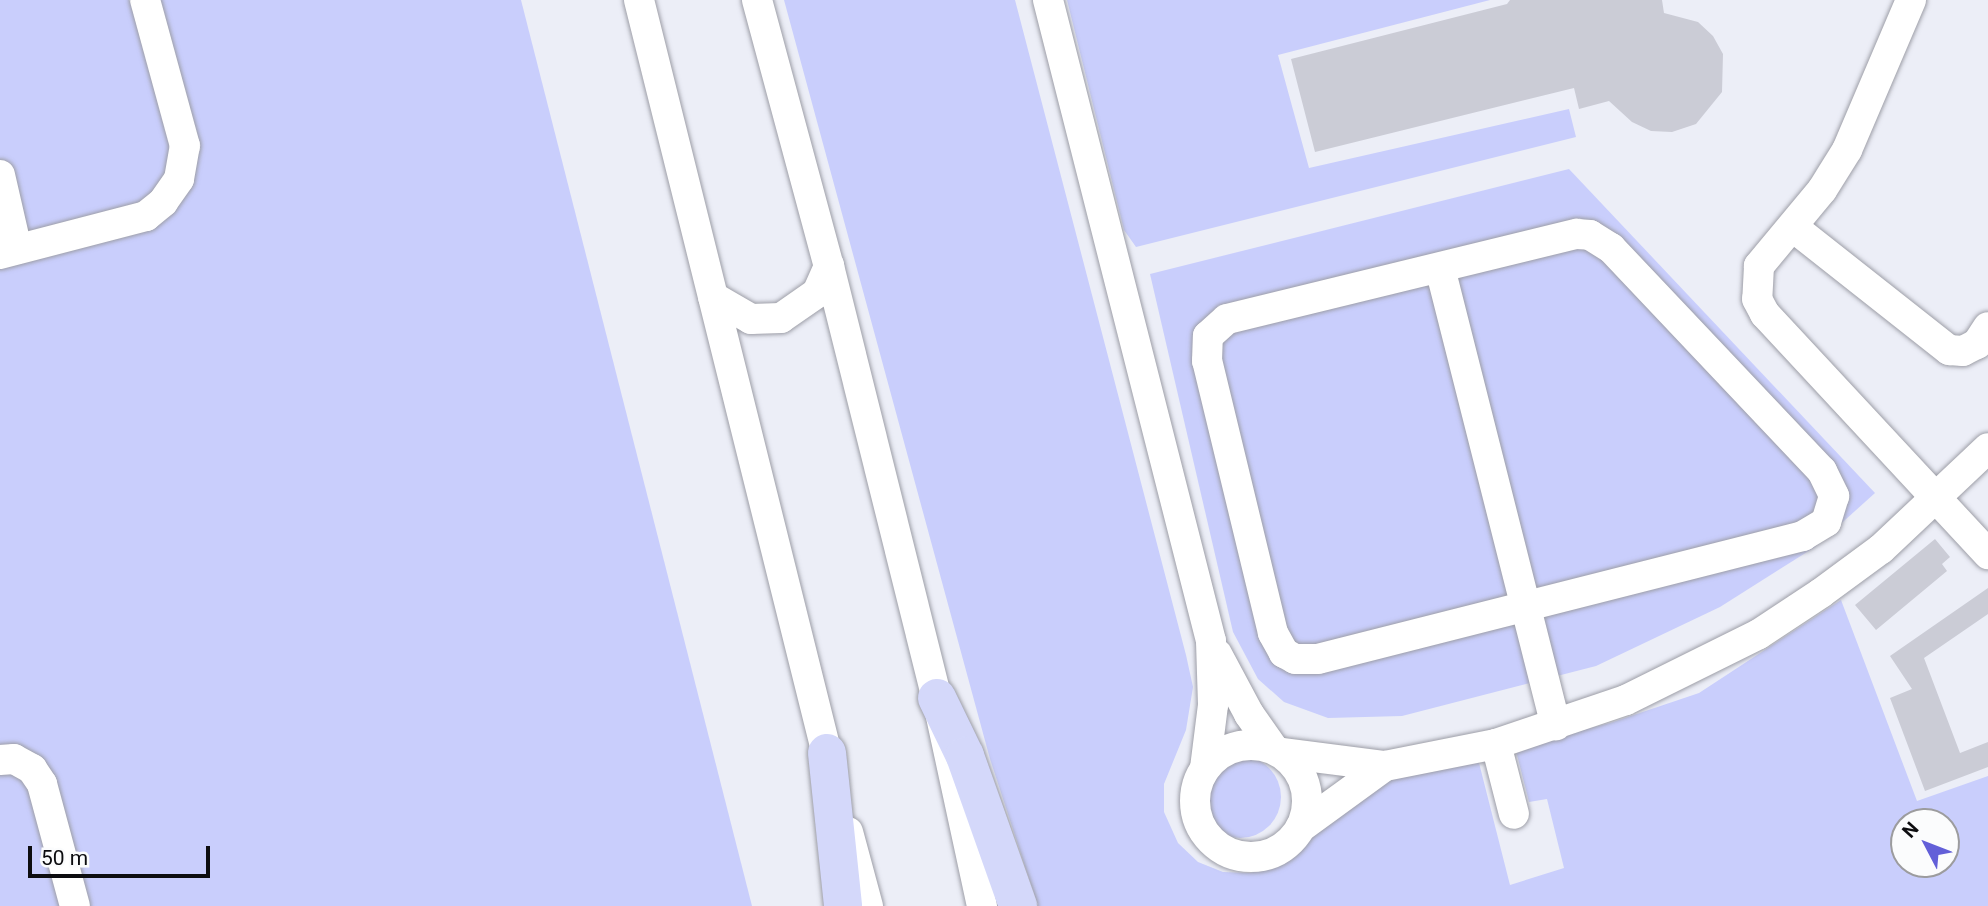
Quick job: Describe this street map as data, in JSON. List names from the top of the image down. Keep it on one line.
{"scale_bar":"50 m","north":"top left"}
